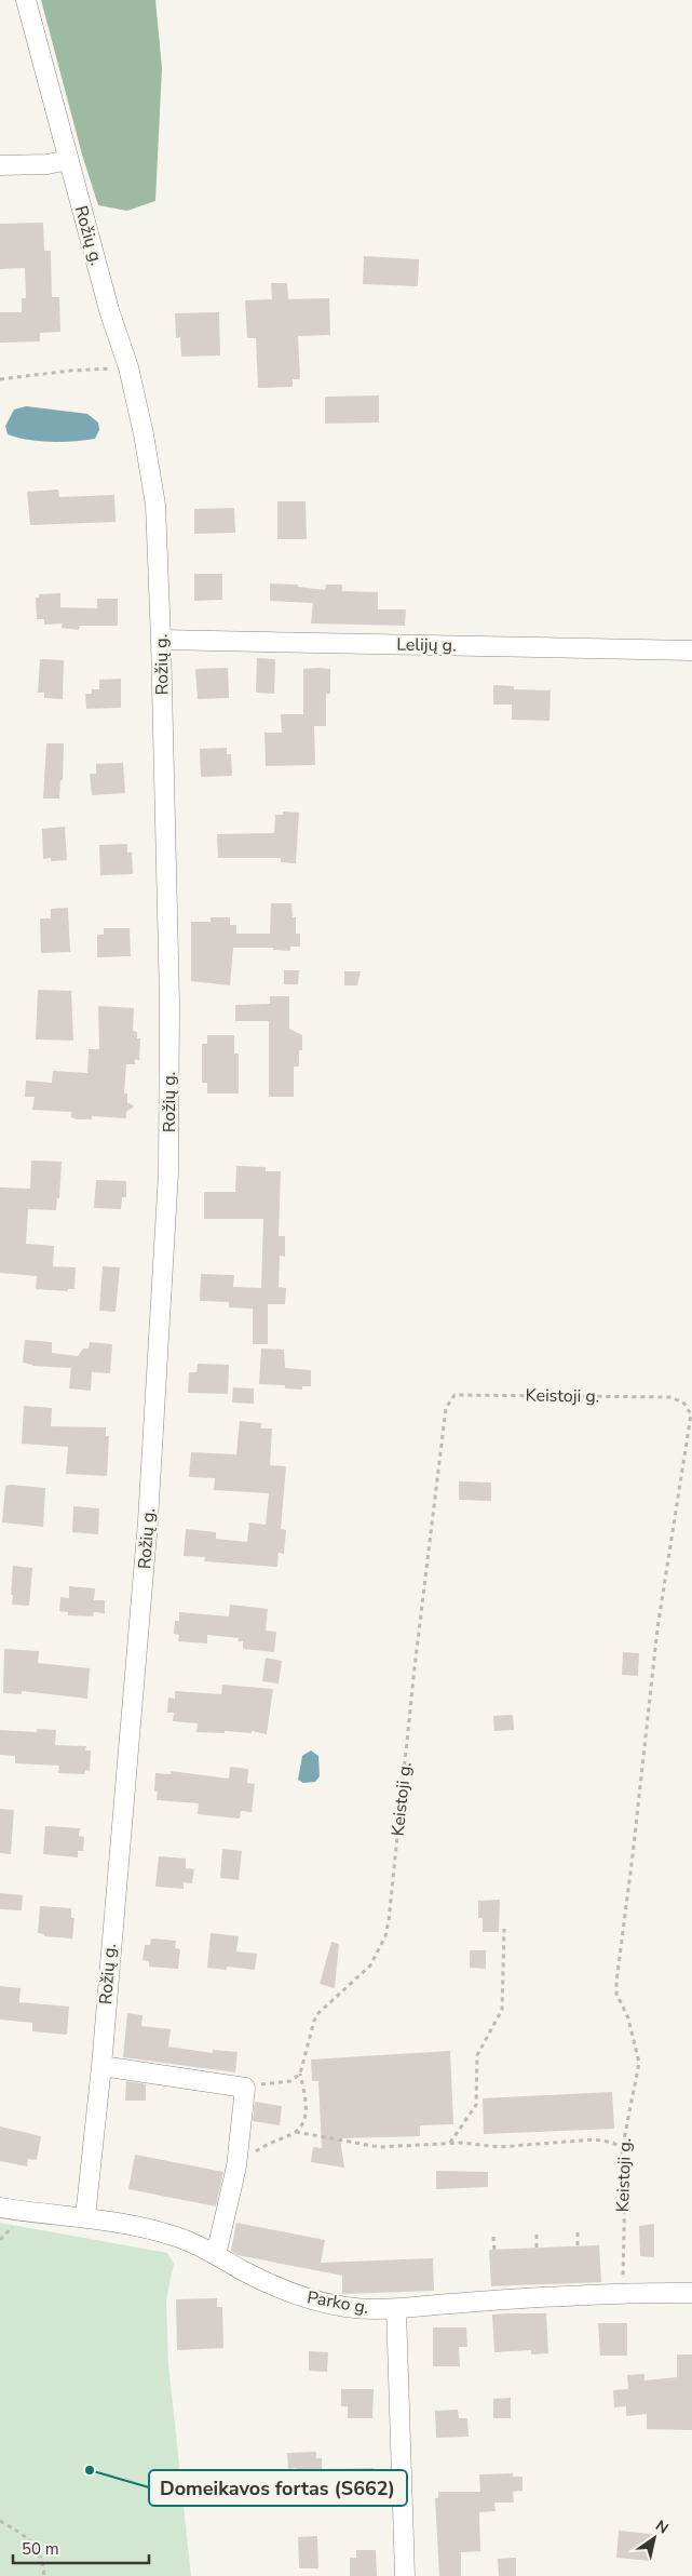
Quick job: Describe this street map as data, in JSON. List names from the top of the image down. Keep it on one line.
{"streets":{"street":["Rožių g.","Lelijų g.","Parko g."],"path":["Keistoji g."]},"crossings":[["Rožių g.","Lelijų g."],["Rožių g.","Parko g."],["Keistoji g.","Parko g."]],"places":["Domeikavos fortas (S662)"],"scale_bar":"50 m","north":"top right"}
